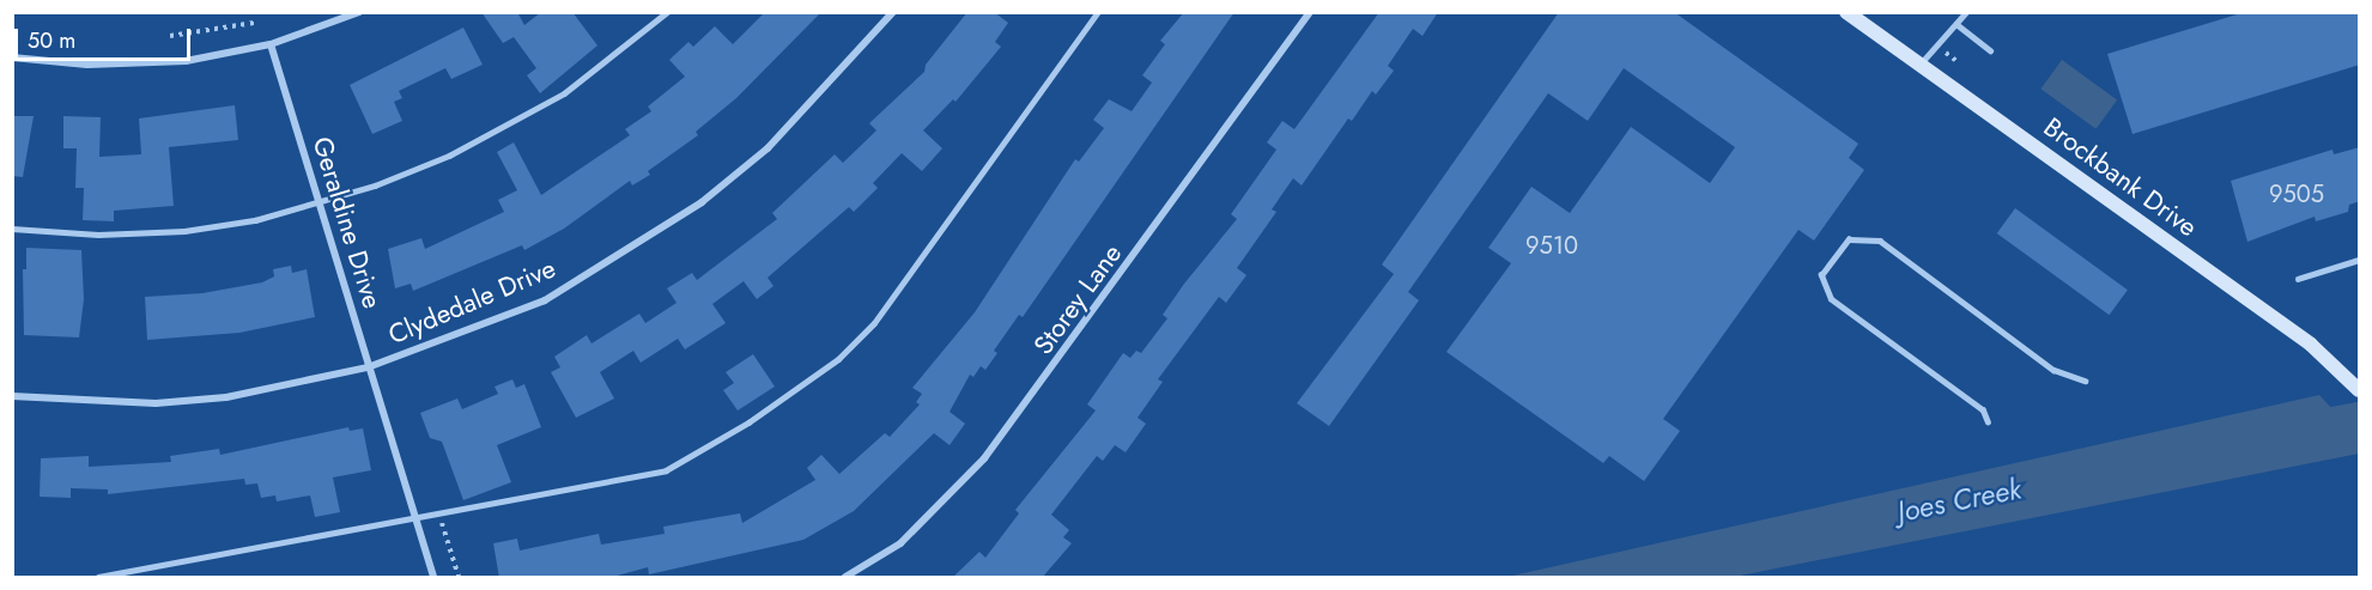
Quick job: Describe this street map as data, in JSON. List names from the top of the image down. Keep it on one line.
{"streets":{"street":["Brockbank Drive","Geraldine Drive","Storey Lane","Clydedale Drive"]},"crossings":[["Geraldine Drive","Clydedale Drive"]],"water":["Joes Creek"],"house_numbers":["9505","9510"],"scale_bar":"50 m"}
